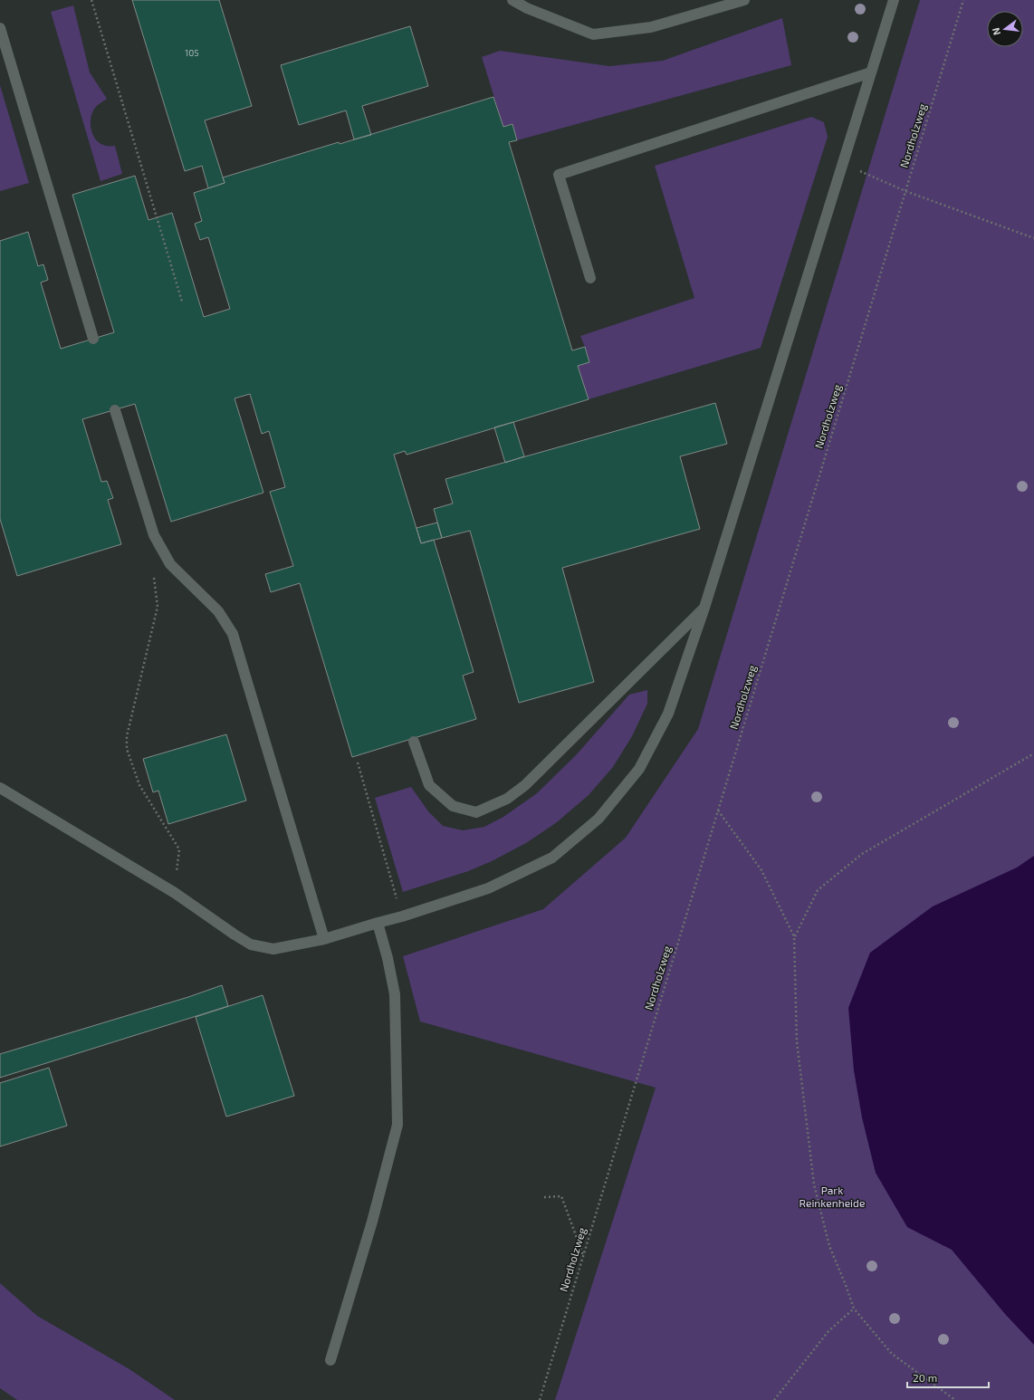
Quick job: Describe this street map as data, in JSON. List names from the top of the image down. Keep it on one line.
{"streets":{"path":["Nordholzweg"]},"parks":["Park Reinkenheide"],"house_numbers":["105"],"scale_bar":"20 m","north":"left"}
